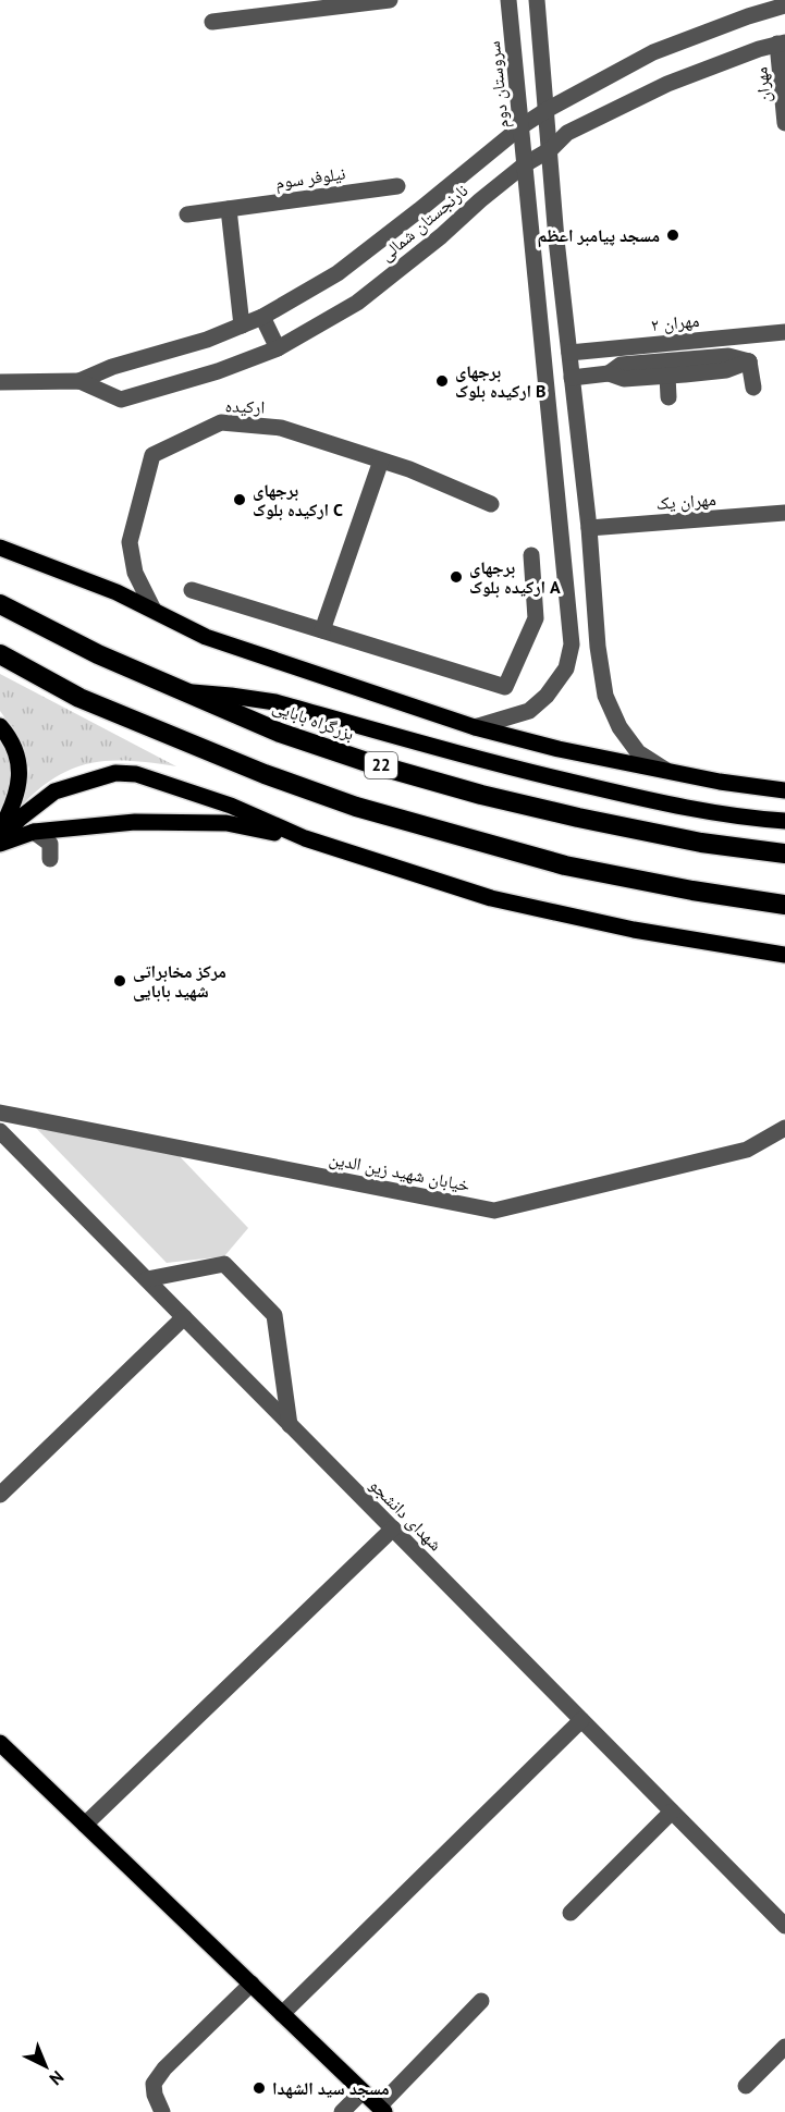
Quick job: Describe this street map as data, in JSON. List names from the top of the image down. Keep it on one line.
{"streets":{"highway":["بزرگراه بابایی","22"],"street":["سروستان دوم","مهران","نیلوفر سوم","نارنجستان شمالی","مهران ۲","ارکیده","مهران یک","خیابان شهید زین الدین","شهدای دانشجو"]},"crossings":[["سروستان دوم","نارنجستان شمالی"],["مهران","نارنجستان شمالی"]],"places":["مسجد پیامبر اعظم","برجهای ارکیده بلوک B","برجهای ارکیده بلوک C","برجهای ارکیده بلوک A","مرکز مخابراتی شهید بابایی","مسجد سید الشهدا"],"north":"bottom right"}
